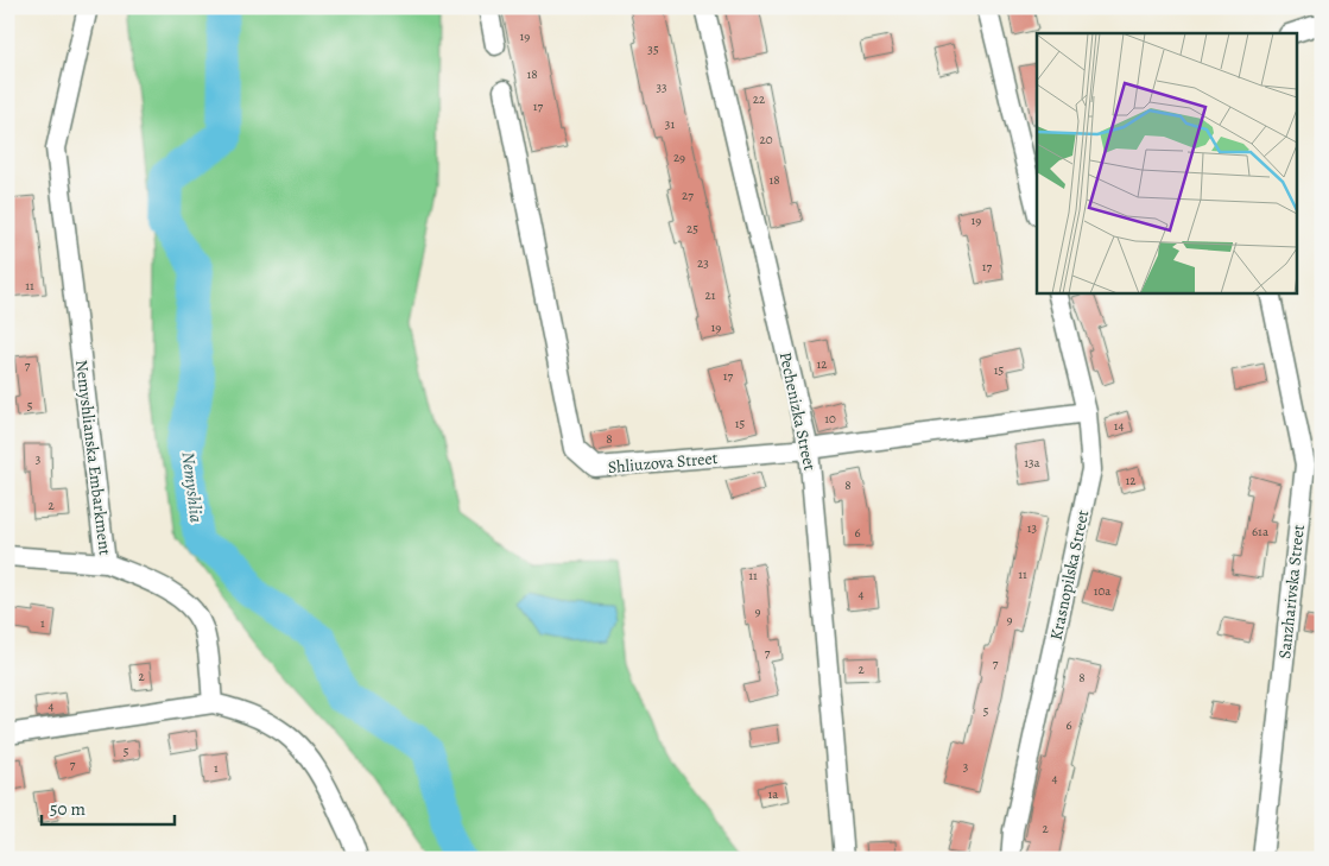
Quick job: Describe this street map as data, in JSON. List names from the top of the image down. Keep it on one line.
{"streets":{"street":["Pechenizka Street","Nemyshlianska Embarkment","Shliuzova Street","Krasnopilska Street","Sanzharivska Street"]},"crossings":[["Pechenizka Street","Shliuzova Street"],["Shliuzova Street","Krasnopilska Street"]],"water":["Nemyshlia"],"house_numbers":["19","35","18","33","22","17","31","20","29","18","27","19","25","23","17","11","21","19","12","7","15","17","5","10","15","14","8","3","13а","12","8","2","13","61а","6","11","11","10а","4","9","9","1","7","7","2","2","8","4","5","6","5","7","3","1","4","1а","2"],"scale_bar":"50 m"}
